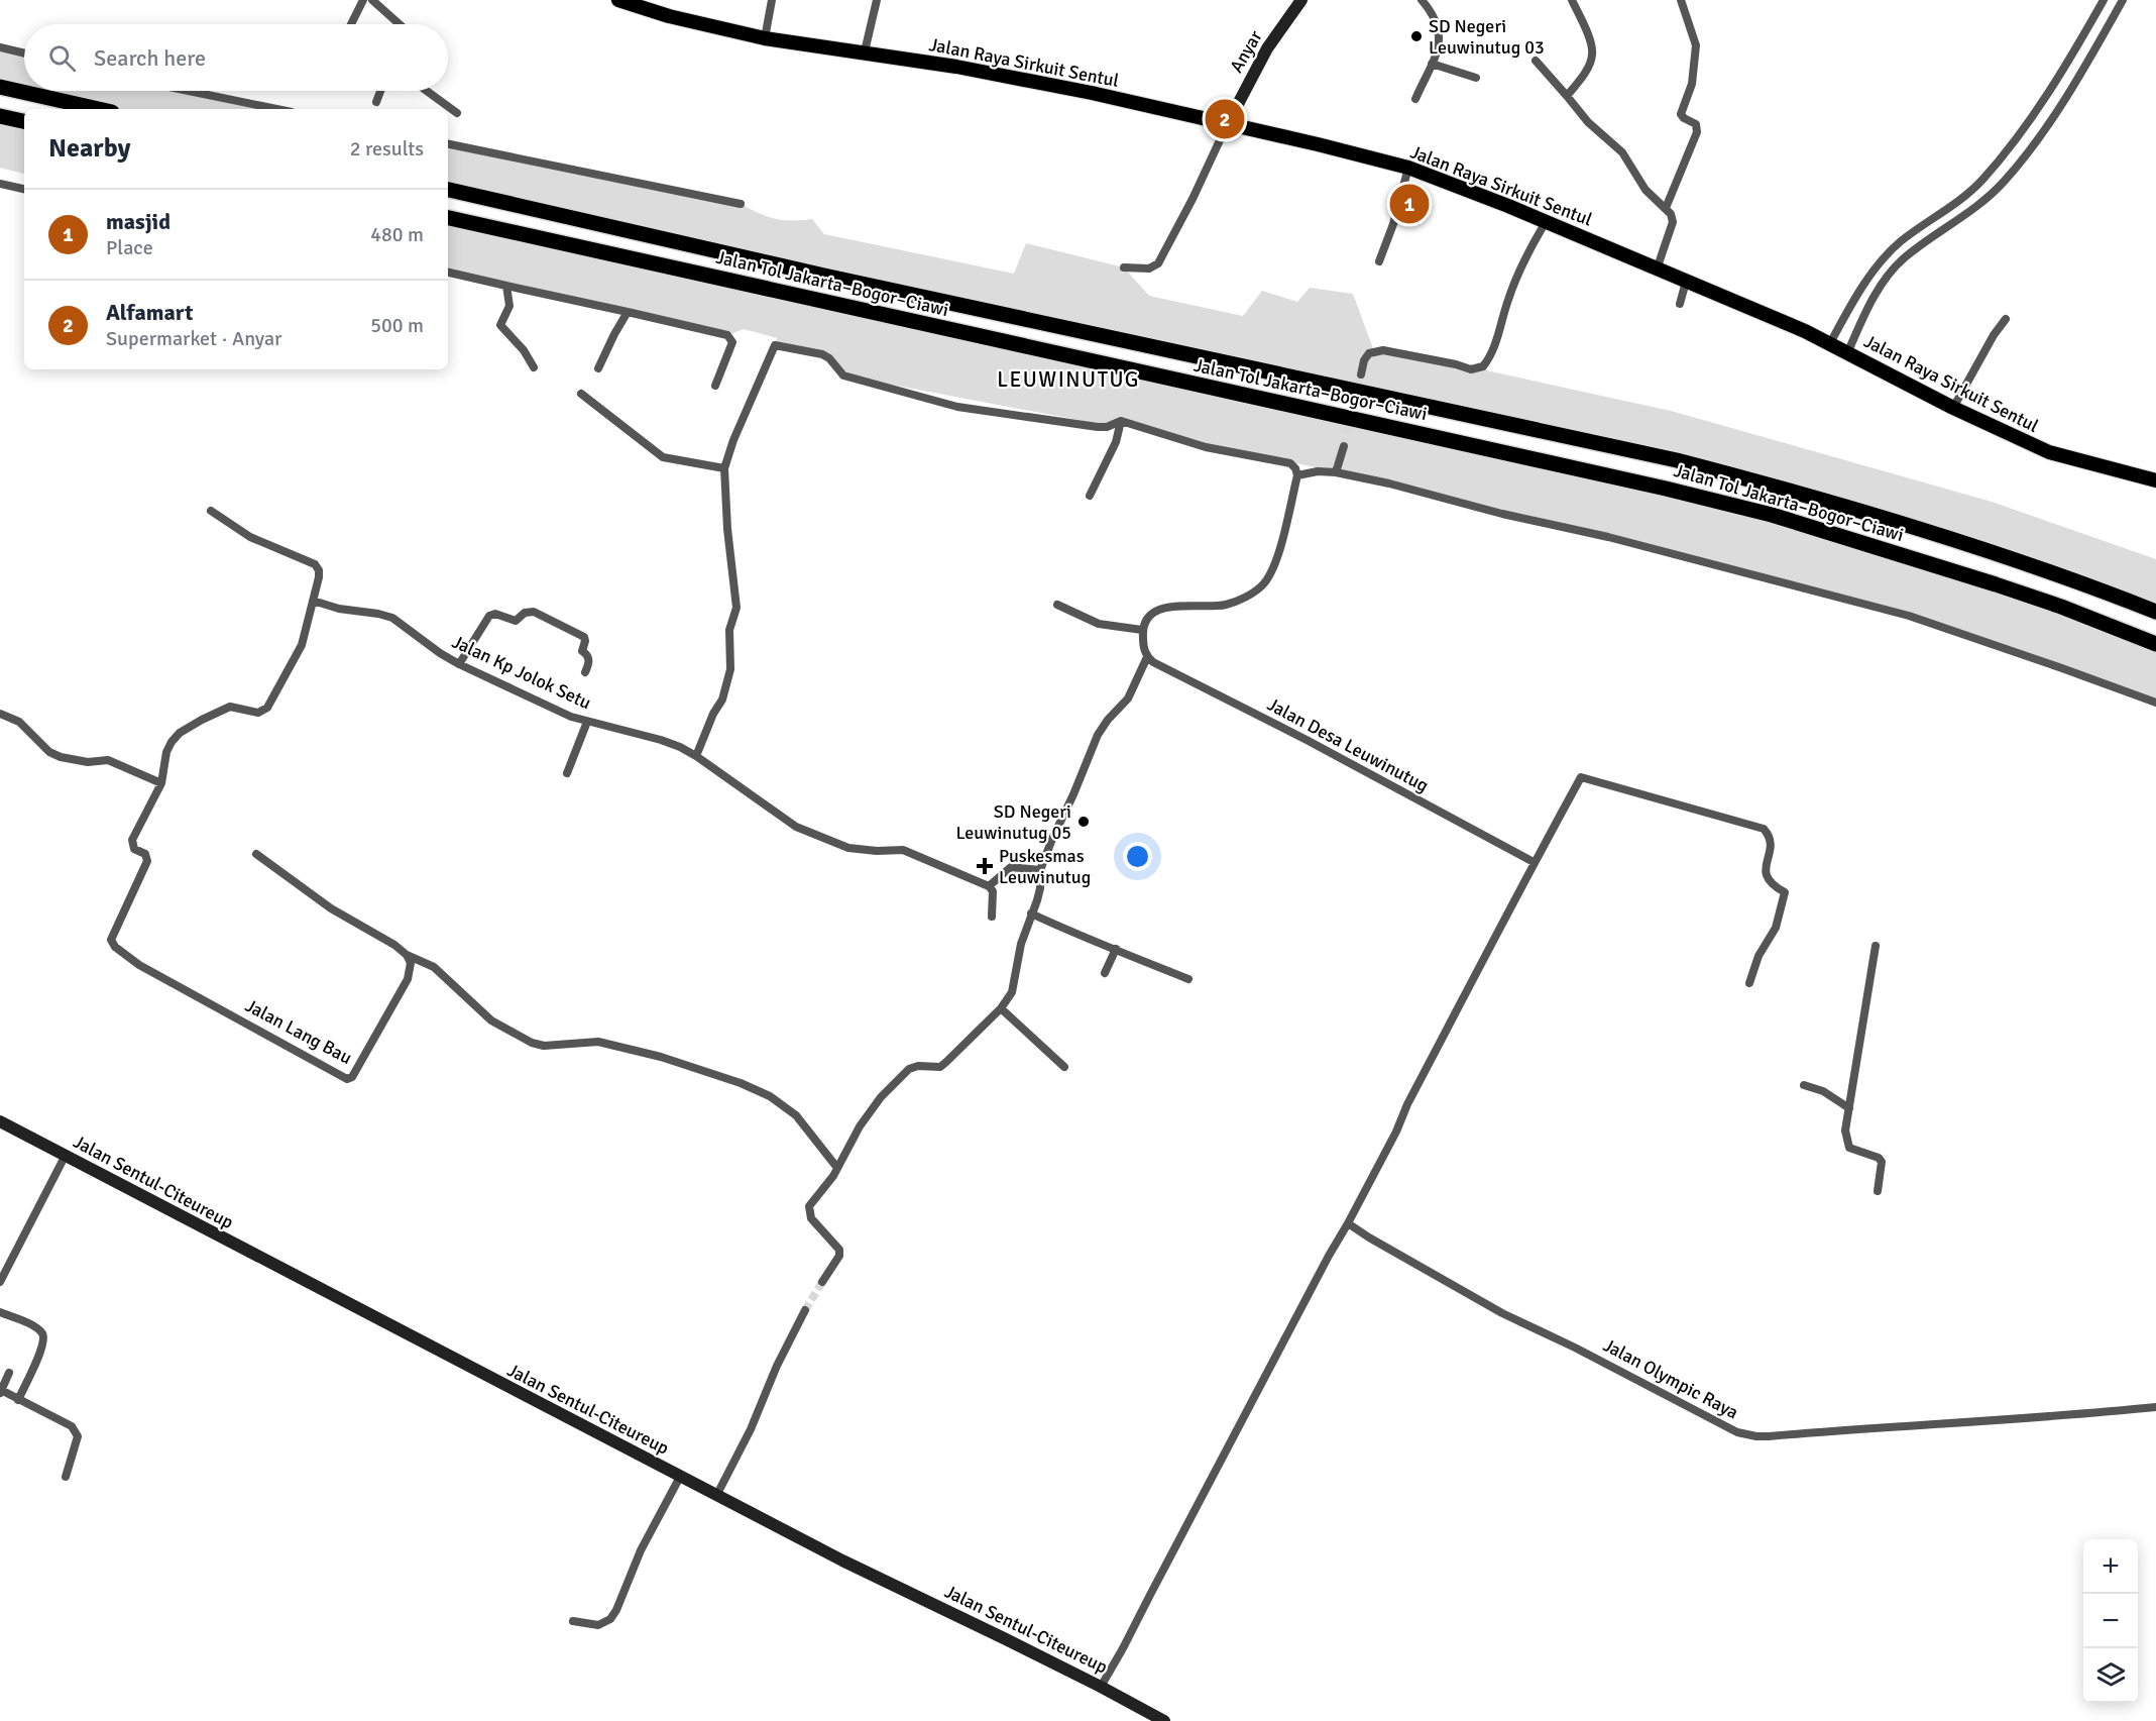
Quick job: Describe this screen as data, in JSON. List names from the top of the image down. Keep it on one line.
{"streets":{"highway":["Jalan Tol Jakarta–Bogor–Ciawi"],"main road":["Jalan Raya Sirkuit Sentul"],"street":["Anyar","Jalan Kp Jolok Setu","Jalan Desa Leuwinutug","Jalan Lang Bau","Jalan Sentul-Citeureup","Jalan Olympic Raya"]},"crossings":[["Anyar","Jalan Raya Sirkuit Sentul"]],"districts":["LEUWINUTUG"],"places":{"other":["SD Negeri Leuwinutug 03","SD Negeri Leuwinutug 05"],"health":["Puskesmas Leuwinutug"]},"page":{"search":"Search here","pins":["2","1"],"heading":["Nearby","2 results"],"list":[{"mark":"1","name":"masjid","note":"Place","value":"480 m"},{"mark":"2","name":"Alfamart","note":"Supermarket · Anyar","value":"500 m"}],"map_buttons":["+","−"]}}
